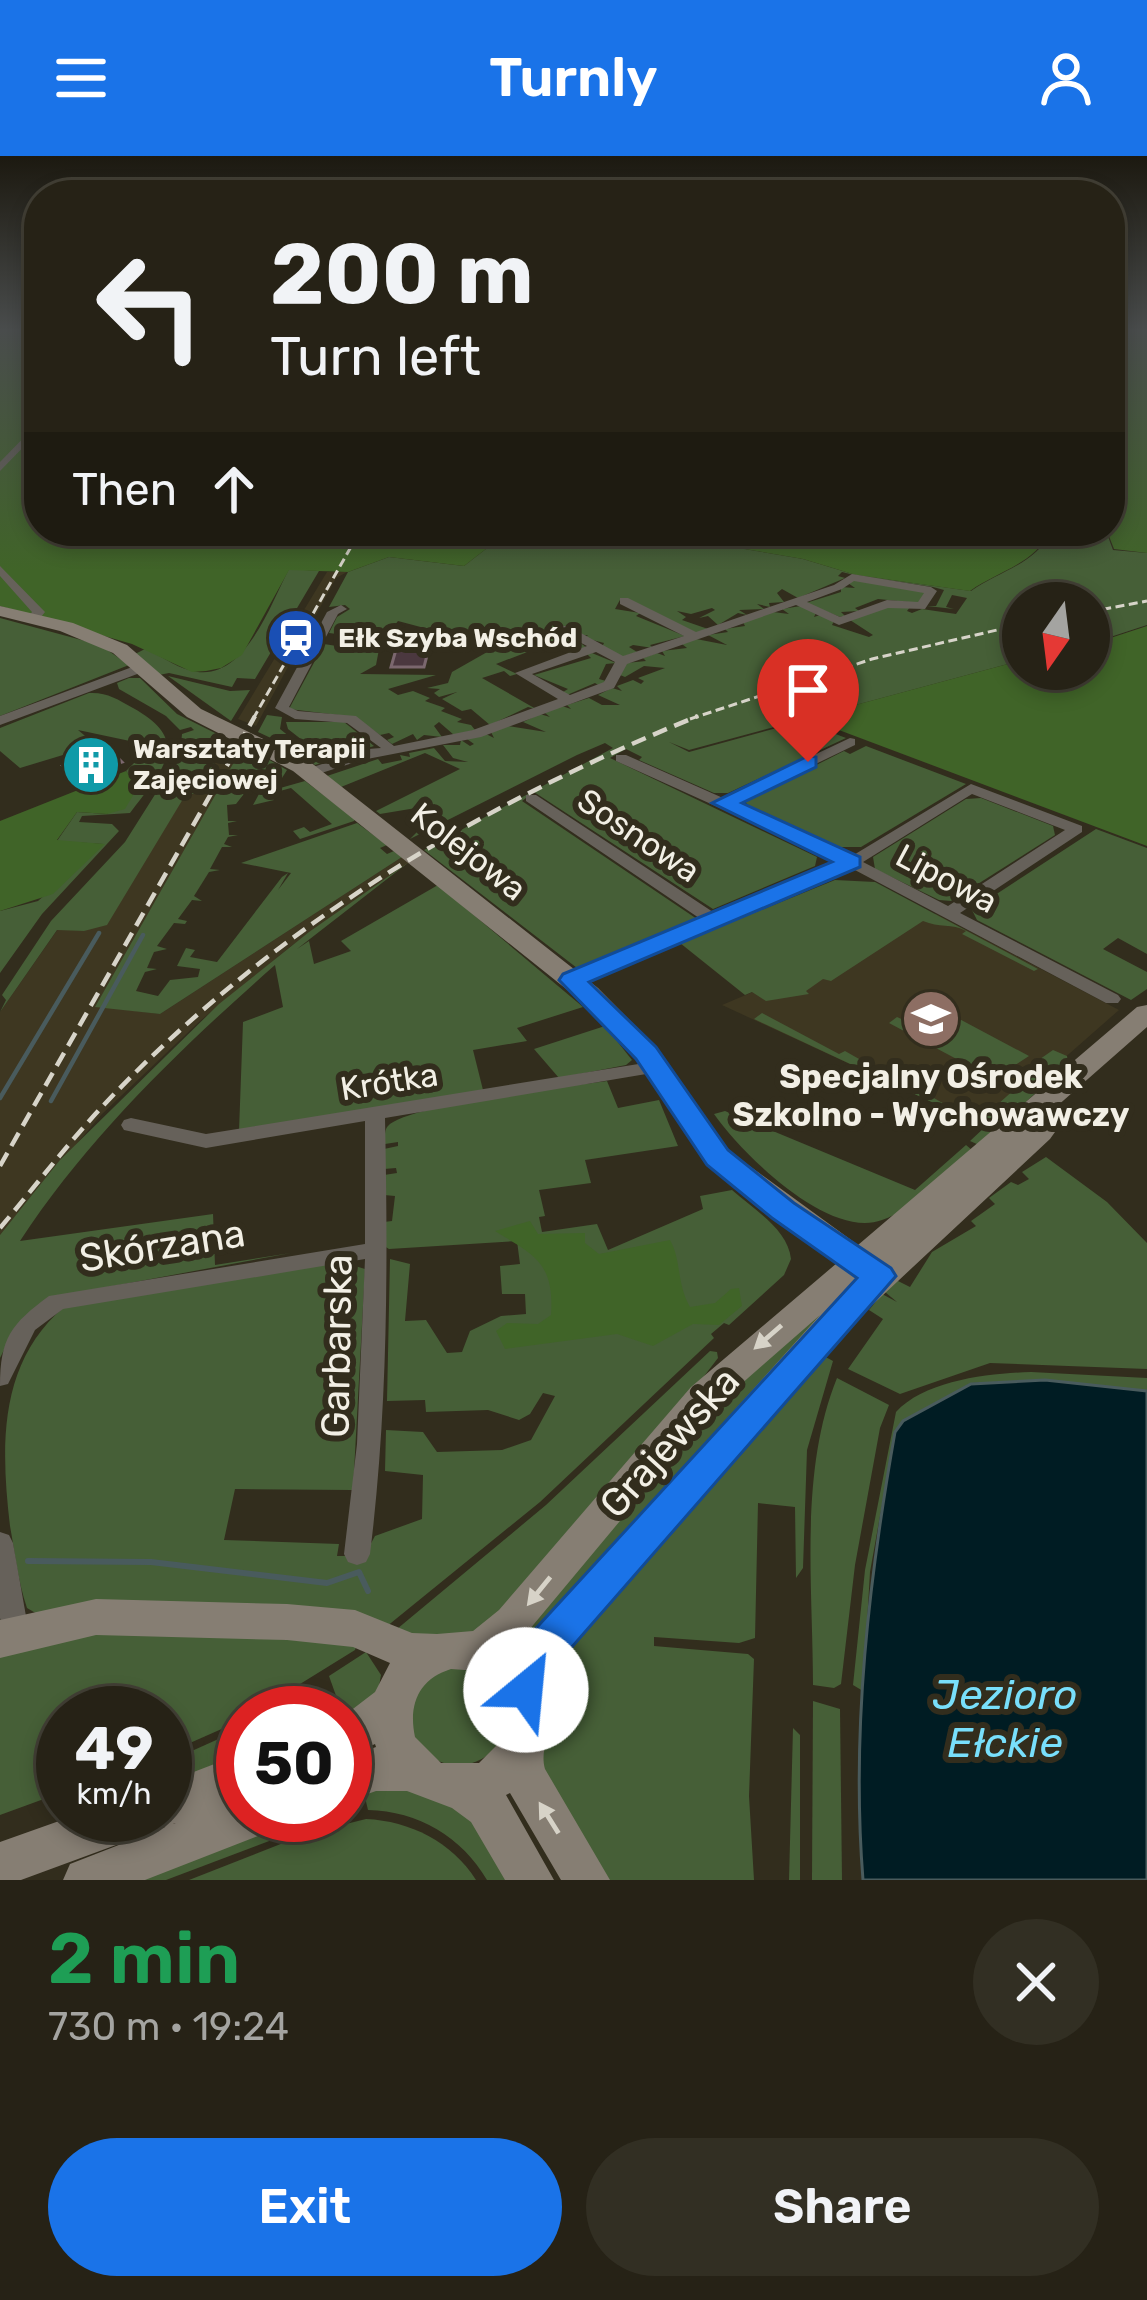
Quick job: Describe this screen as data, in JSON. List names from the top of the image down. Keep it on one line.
{"streets":{"main road":["Kolejowa","Grajewska"],"street":["Sosnowa","Lipowa","Krótka","Skórzana","Garbarska"]},"crossings":[["Kolejowa","Krótka"],["Kolejowa","Grajewska"],["Krótka","Garbarska"],["Skórzana","Garbarska"]],"water":["Jezioro Ełckie"],"places":{"station":["Ełk Szyba Wschód"],"building":["Warsztaty Terapii Zajęciowej"],"school or university":["Specjalny Ośrodek Szkolno - Wychowawczy"]},"north":"bottom","page":{"header":"Turnly","turn":["200 m","Turn left"],"then":"Then","speed":"49 km/h","limit":"50","heading":["2 min","730 m · 19:24"],"buttons":["Exit","Share"]}}
